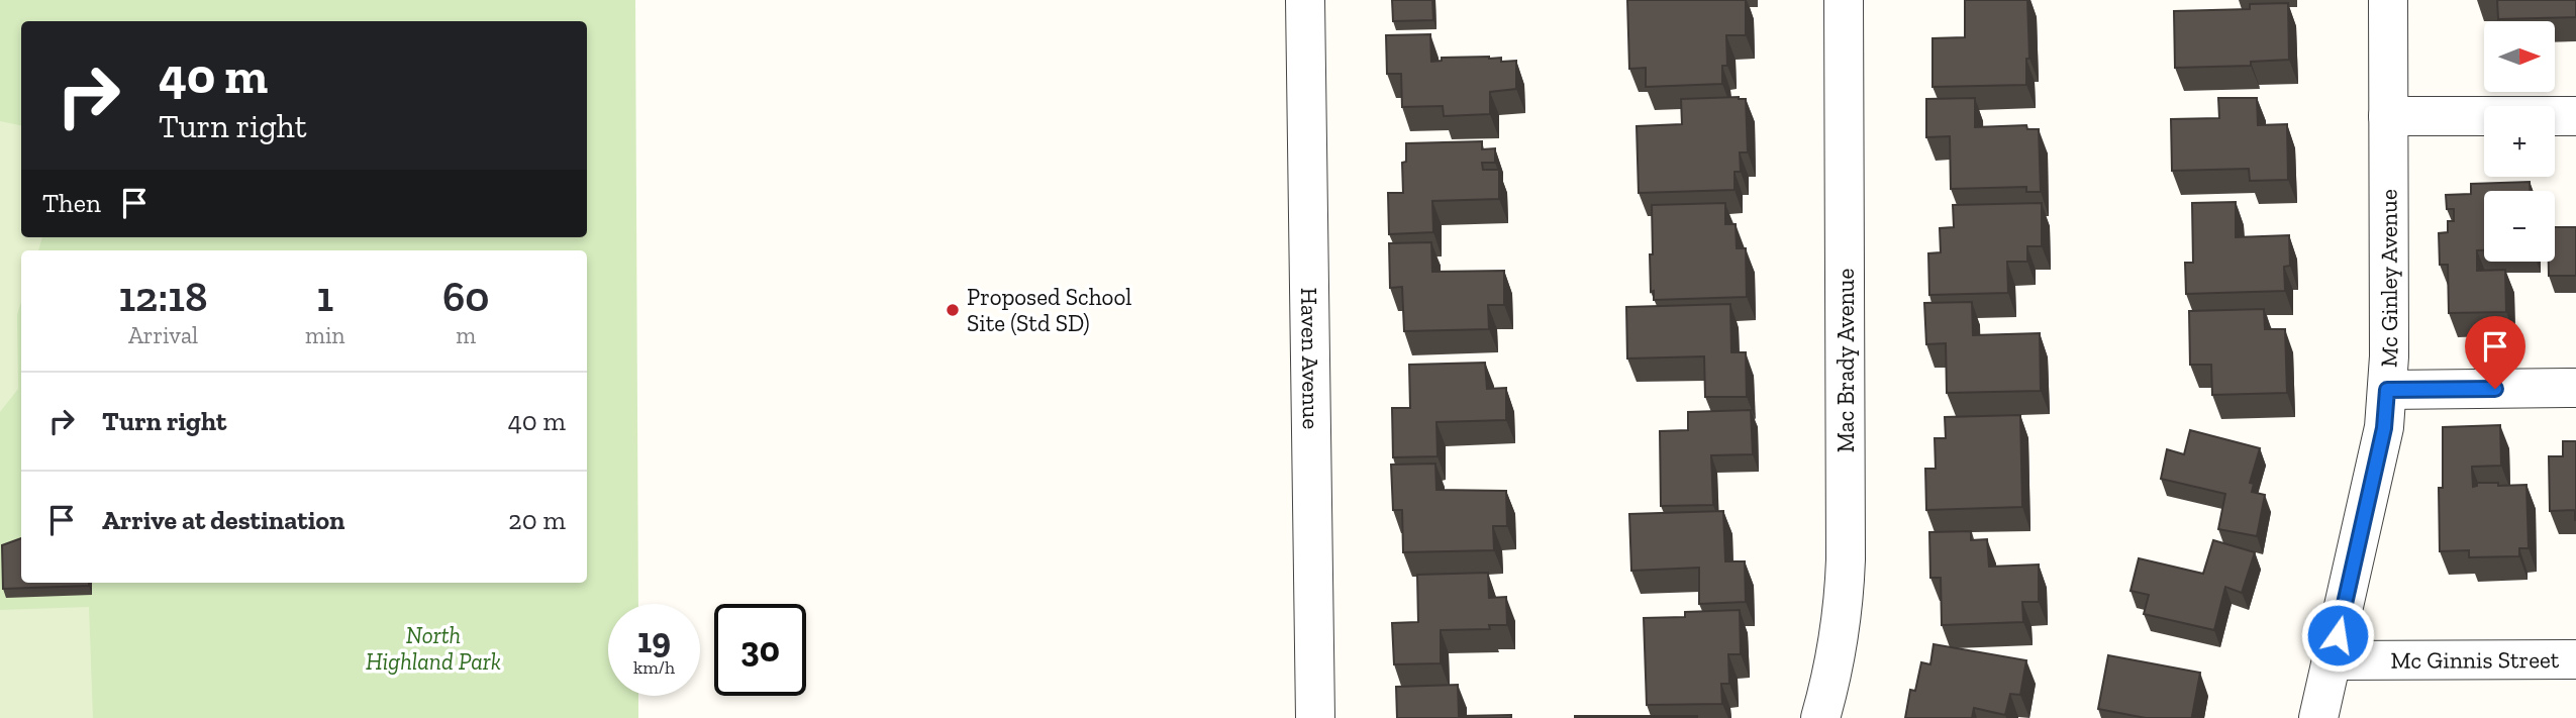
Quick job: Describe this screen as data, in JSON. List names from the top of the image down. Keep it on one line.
{"streets":{"street":["Mc Ginley Avenue","Haven Avenue","Mac Brady Avenue","Mc Ginnis Street"]},"crossings":[["Mc Ginley Avenue","Mc Ginnis Street"]],"parks":["North Highland Park"],"places":["Proposed School Site (Std SD)"],"north":"right","page":{"map_buttons":["+","−"],"turn":["40 m","Turn right"],"then":"Then","eta":["12:18","Arrival","1","min","60","m"],"list":[{"name":"Turn right","value":"40 m"},{"name":"Arrive at destination","value":"20 m"}],"speed":"19 km/h","limit":"30"}}
